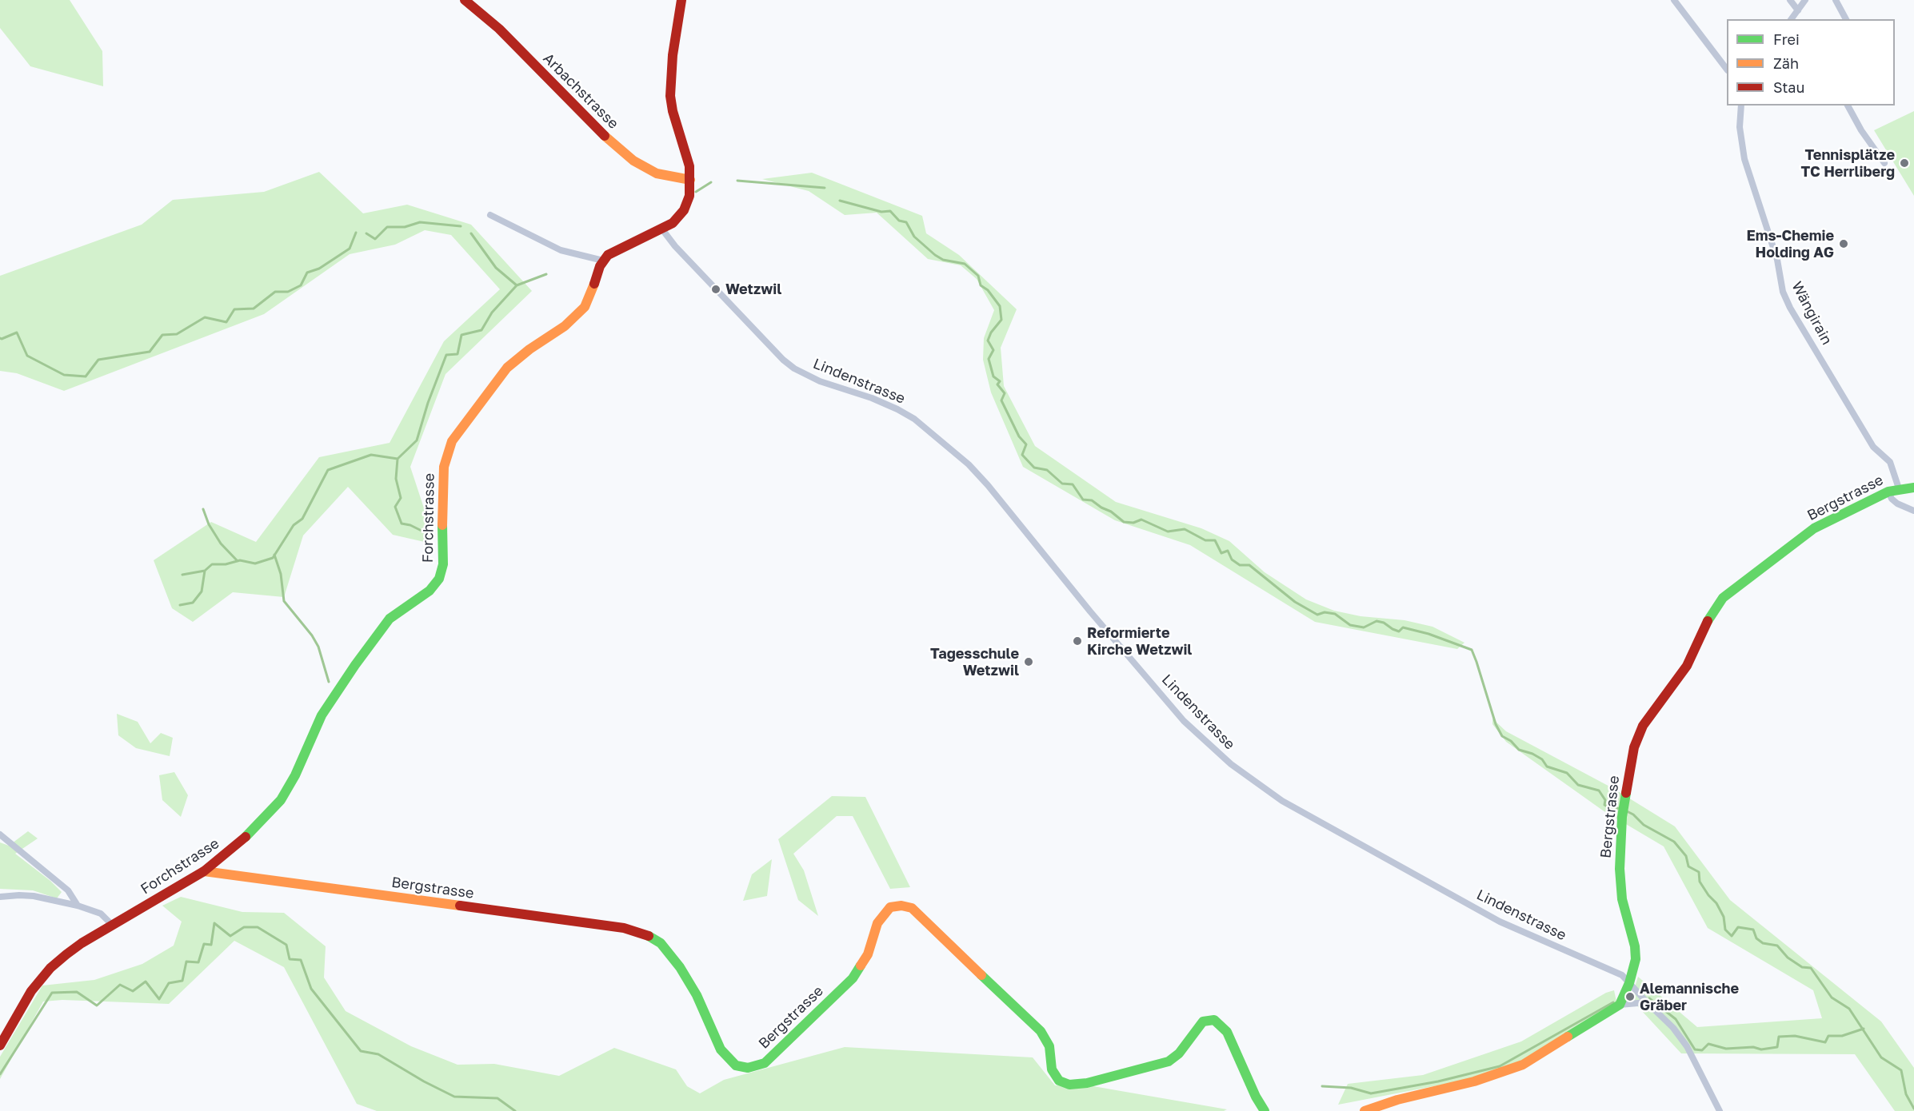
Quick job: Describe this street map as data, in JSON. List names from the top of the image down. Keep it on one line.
{"streets":{"street":["Arbachstrasse","Wängirain","Lindenstrasse","Bergstrasse","Forchstrasse"]},"crossings":[["Wängirain","Bergstrasse"],["Lindenstrasse","Bergstrasse"],["Bergstrasse","Forchstrasse"]],"places":["Tennisplätze TC Herrliberg","Ems-Chemie Holding AG","Wetzwil","Reformierte Kirche Wetzwil","Tagesschule Wetzwil","Alemannische Gräber"],"legend":["Frei","Zäh","Stau"]}
